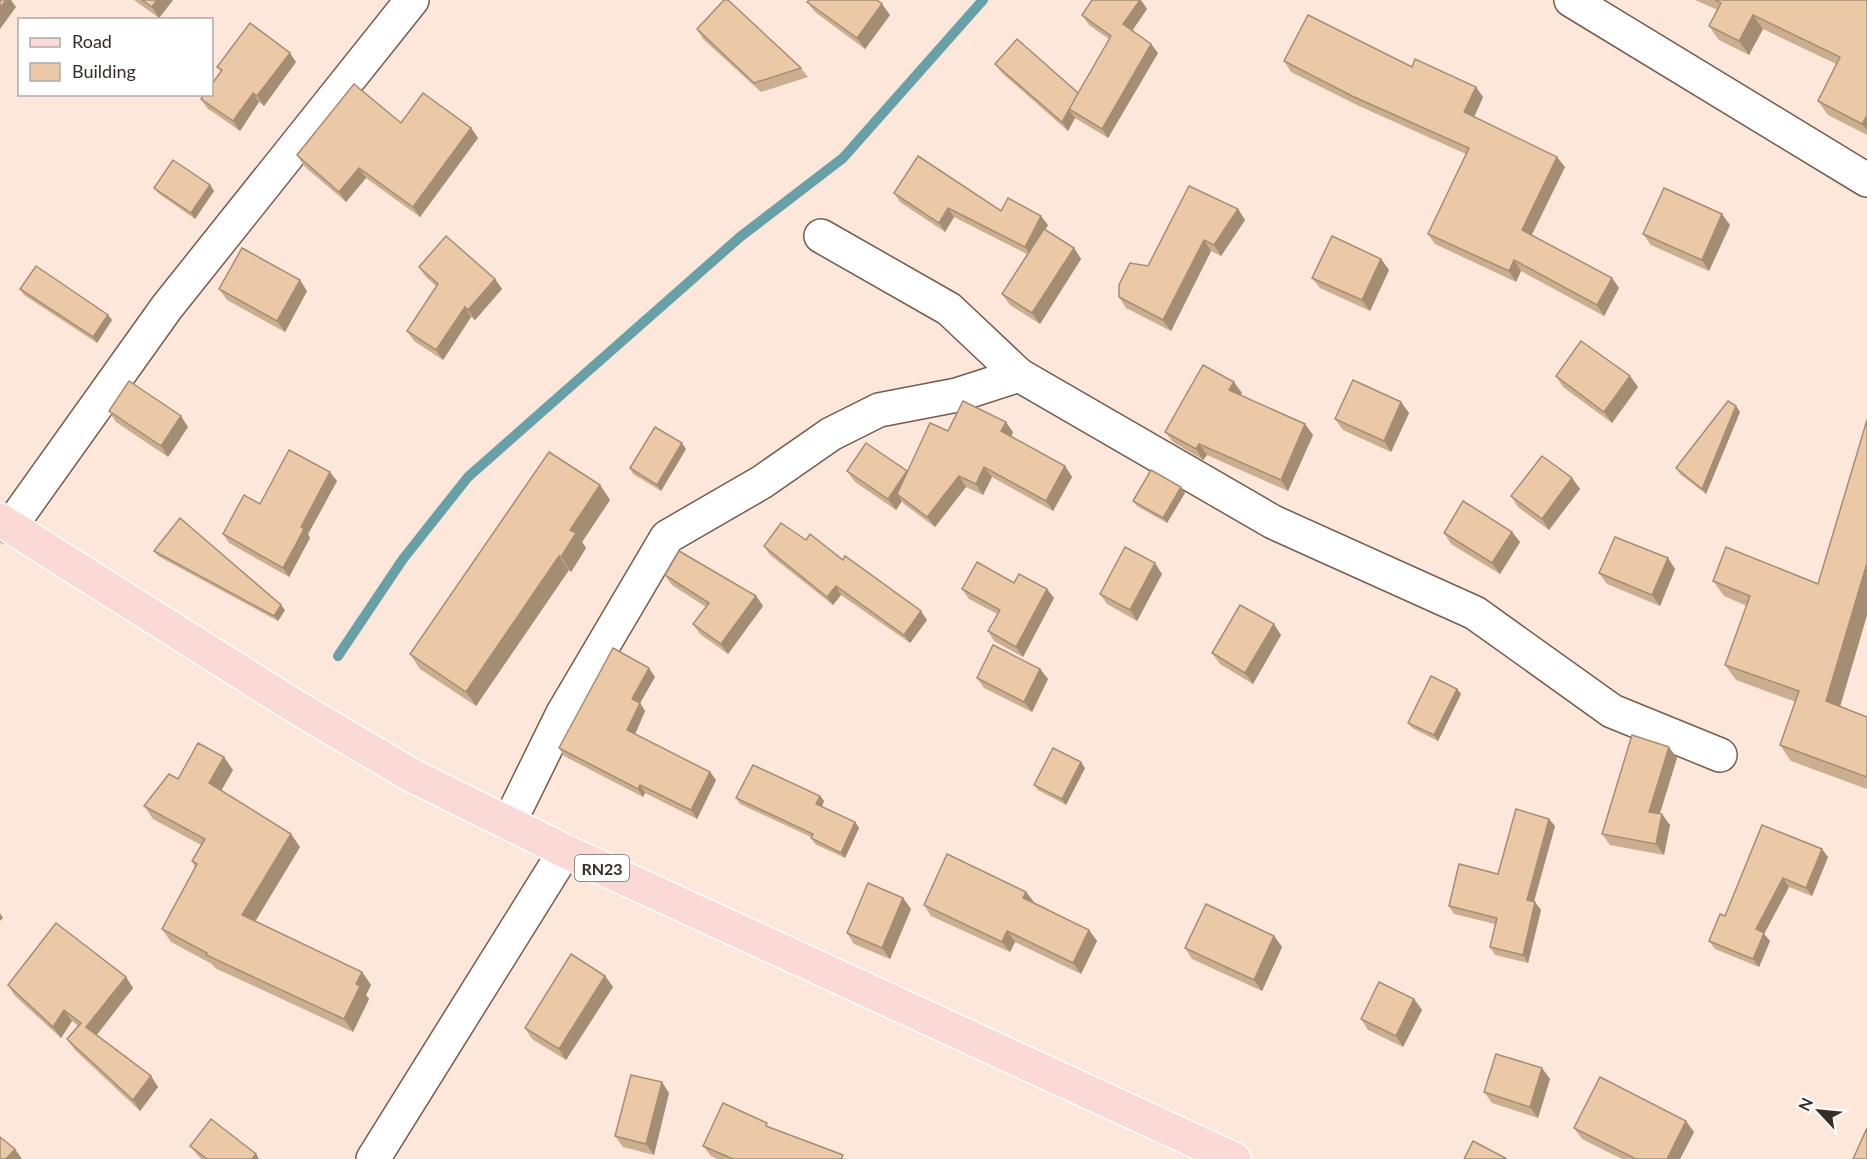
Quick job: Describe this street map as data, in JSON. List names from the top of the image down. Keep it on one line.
{"streets":{"main road":["RN23"]},"legend":["Road","Building"],"north":"top left"}
